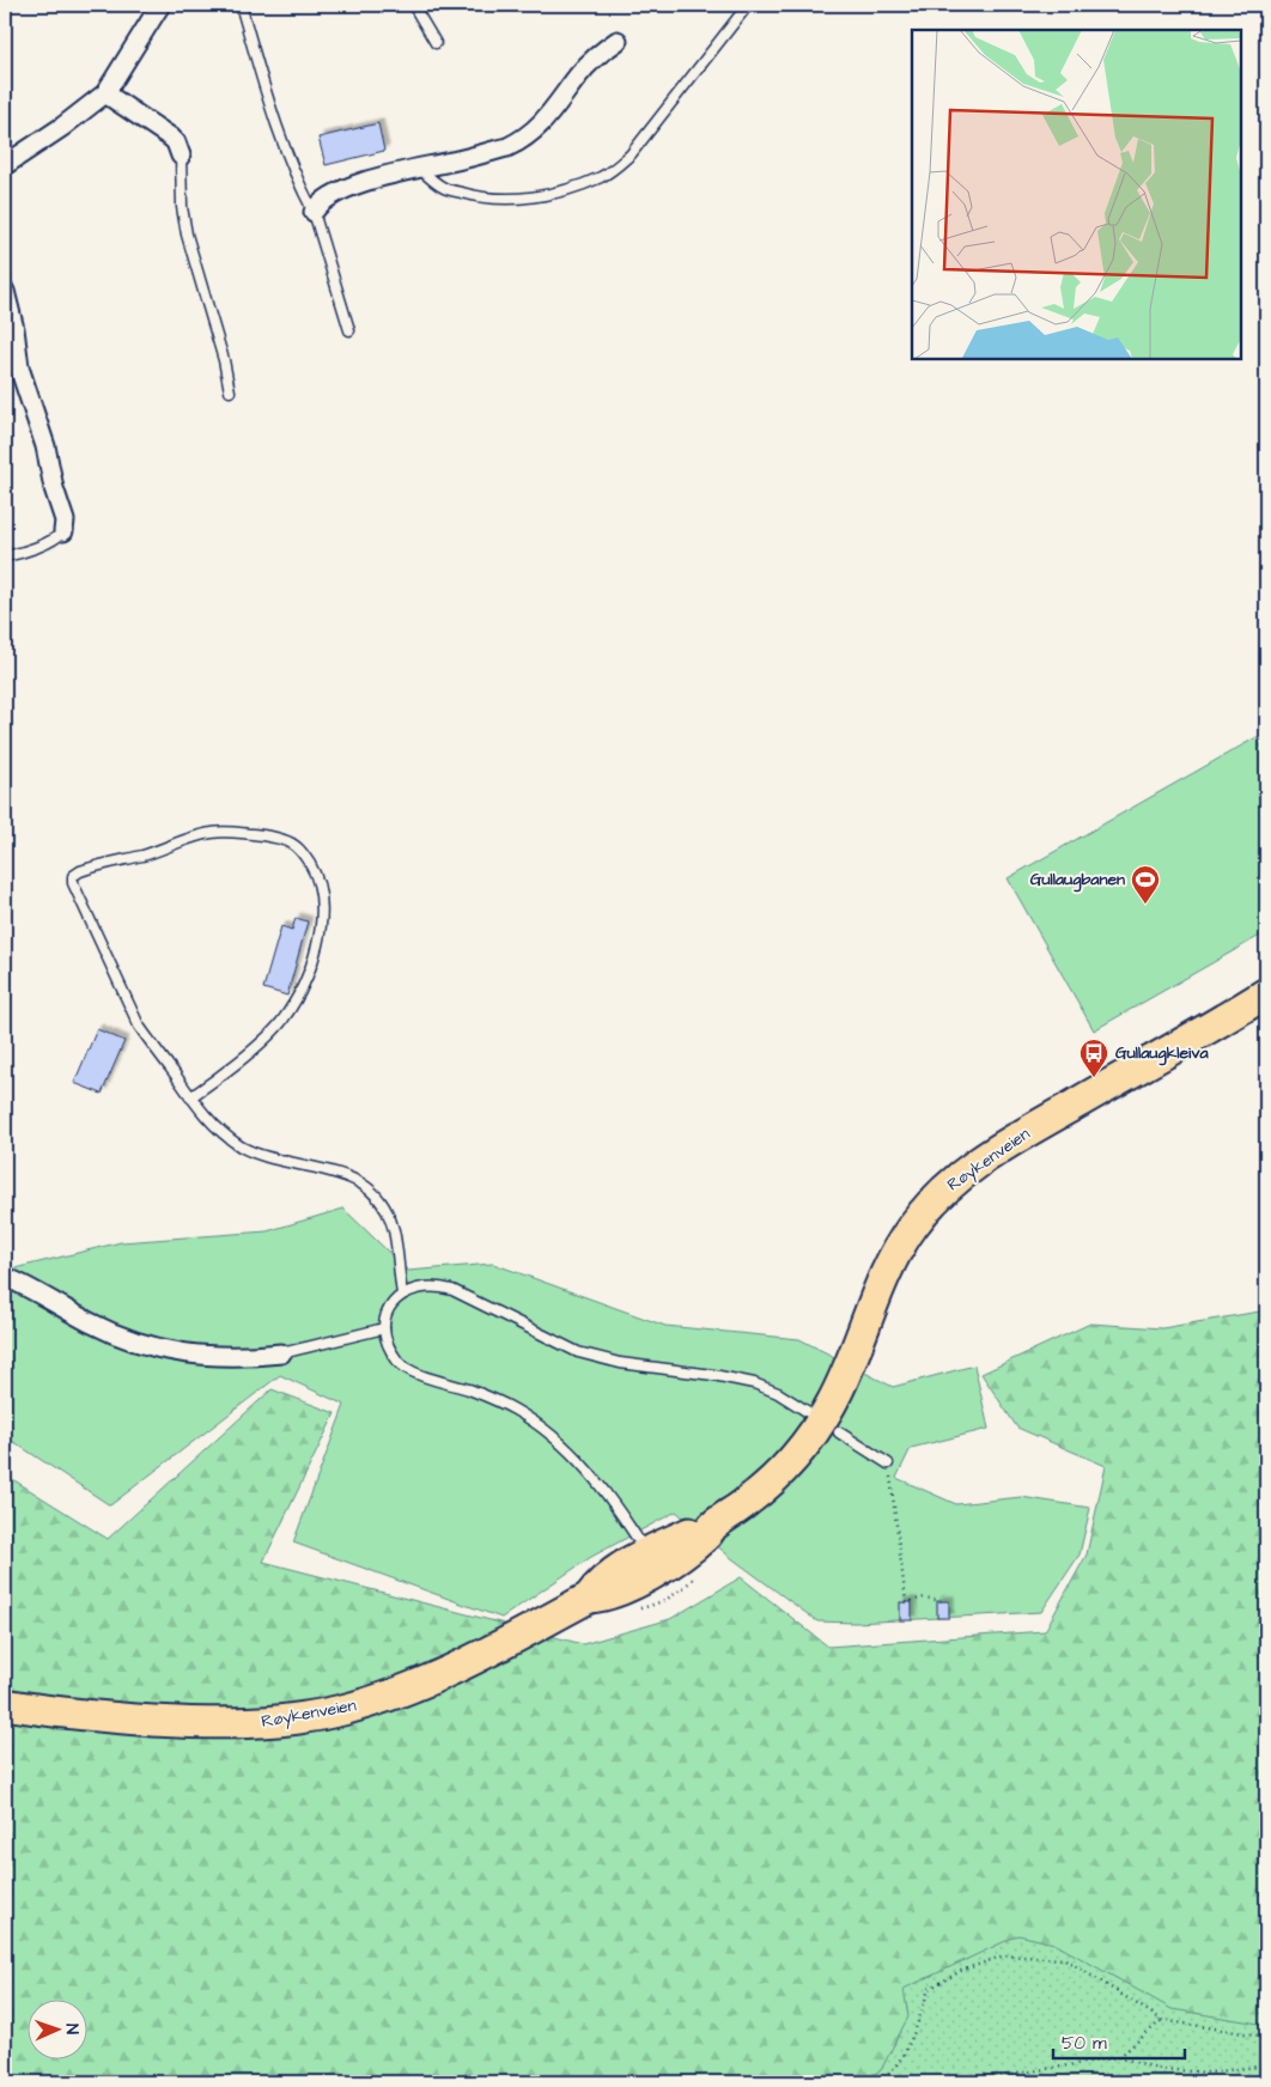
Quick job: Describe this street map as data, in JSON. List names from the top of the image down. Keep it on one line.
{"streets":{"highway":["Røykenveien"]},"places":{"sports":["Gullaugbanen"],"bus stop":["Gullaugkleiva"]},"scale_bar":"50 m","north":"right"}
